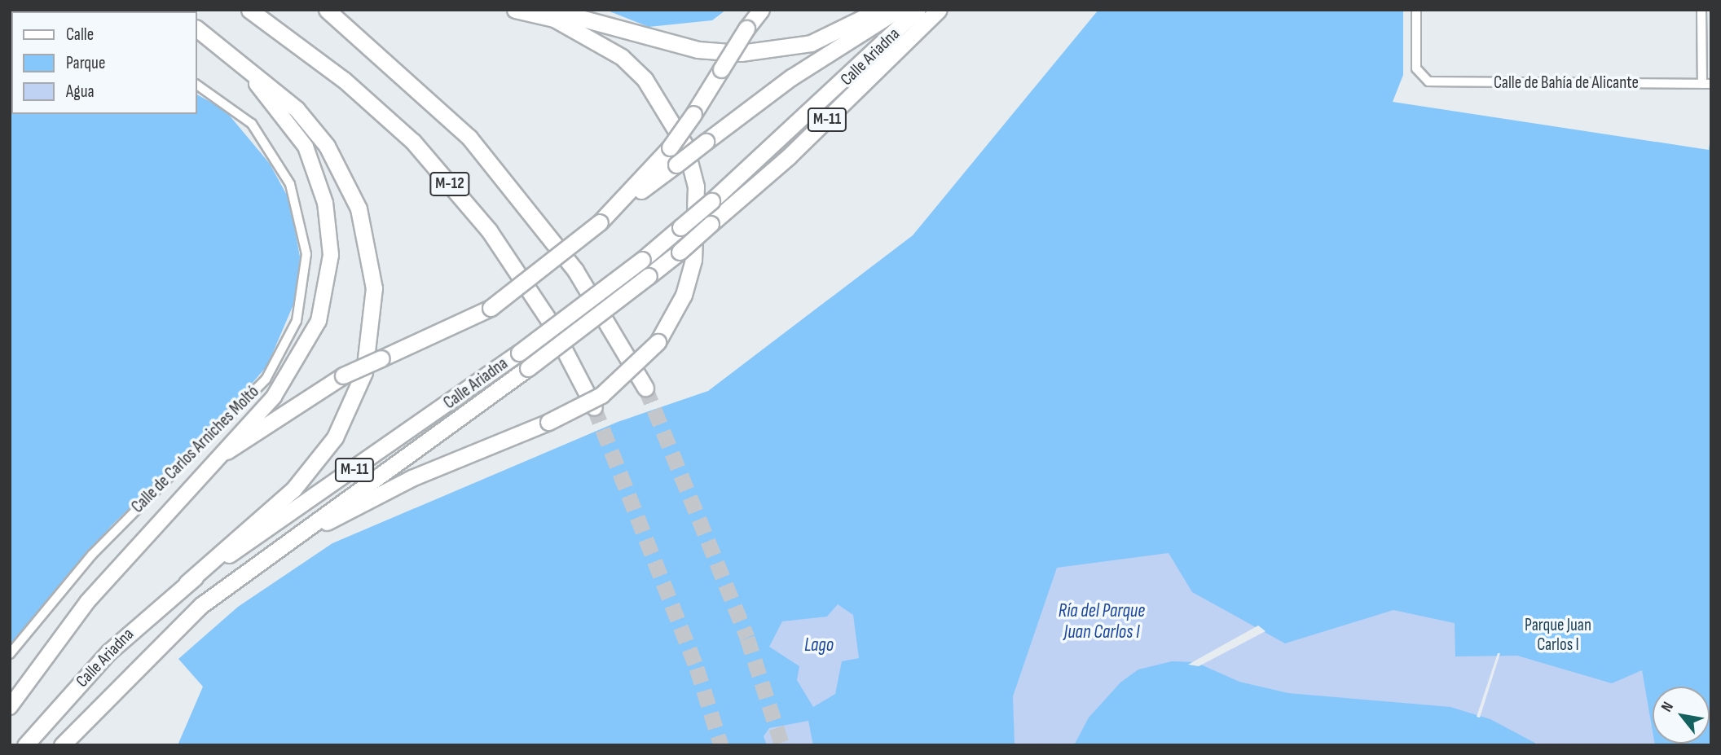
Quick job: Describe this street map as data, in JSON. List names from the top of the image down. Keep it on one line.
{"streets":{"highway":["Calle Ariadna","M-11","M-12"],"street":["Calle de Bahía de Alicante","Calle de Carlos Arniches Moltó"]},"water":["Ría del Parque Juan Carlos I","Lago"],"parks":["Parque Juan Carlos I"],"legend":["Calle","Parque","Agua"],"north":"top left"}
